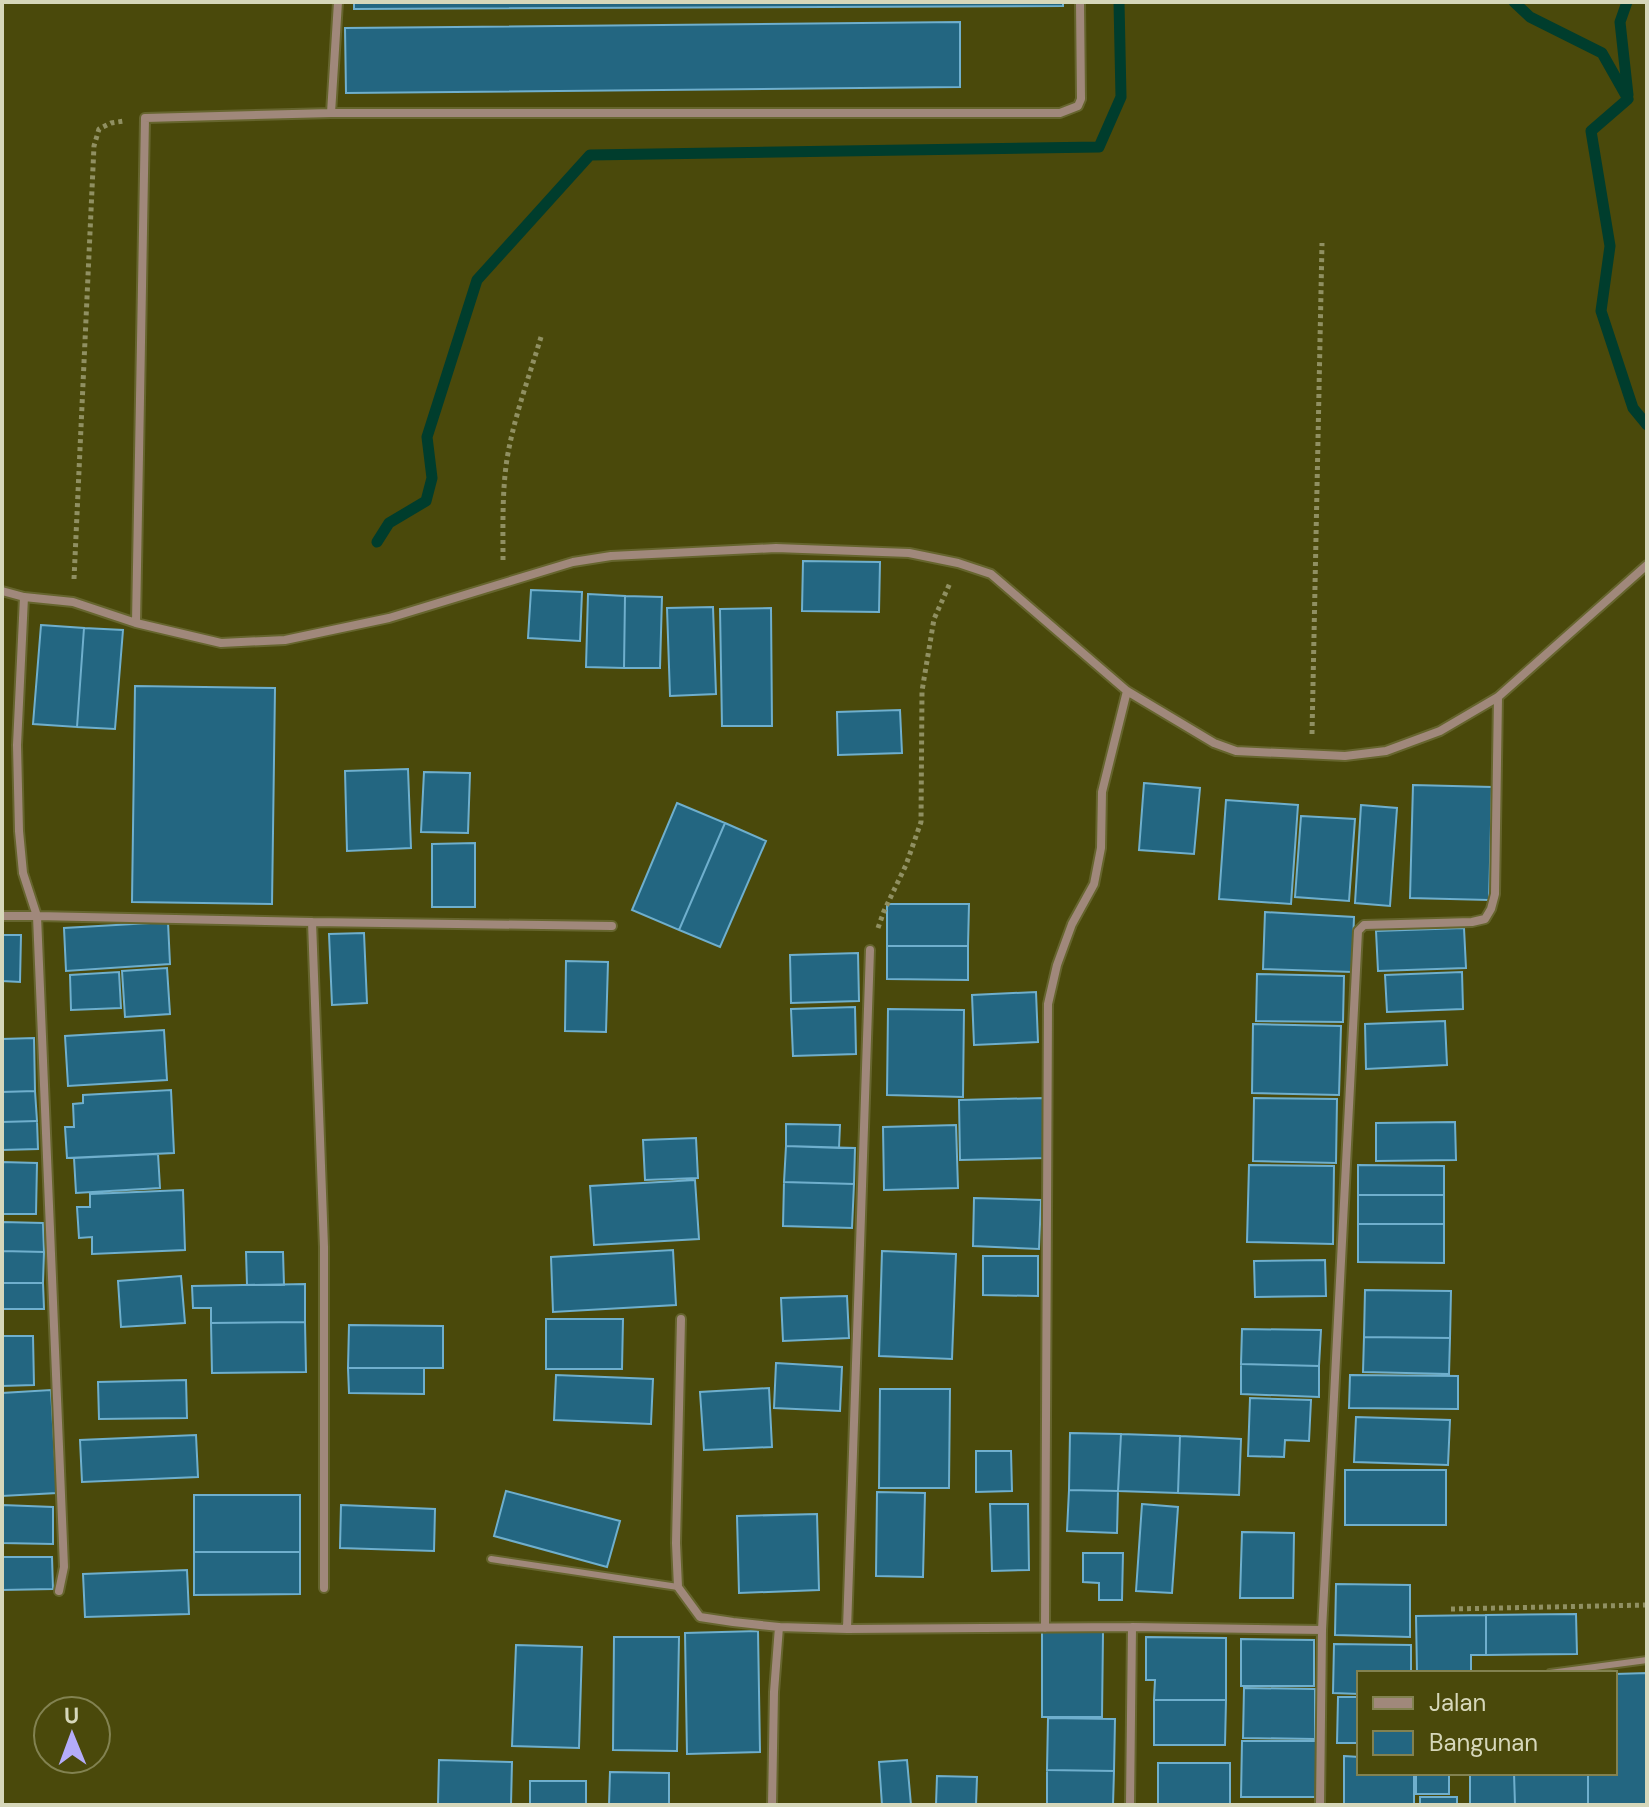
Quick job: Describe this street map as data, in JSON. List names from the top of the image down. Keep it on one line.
{"legend":["Jalan","Bangunan"],"north":"top"}
